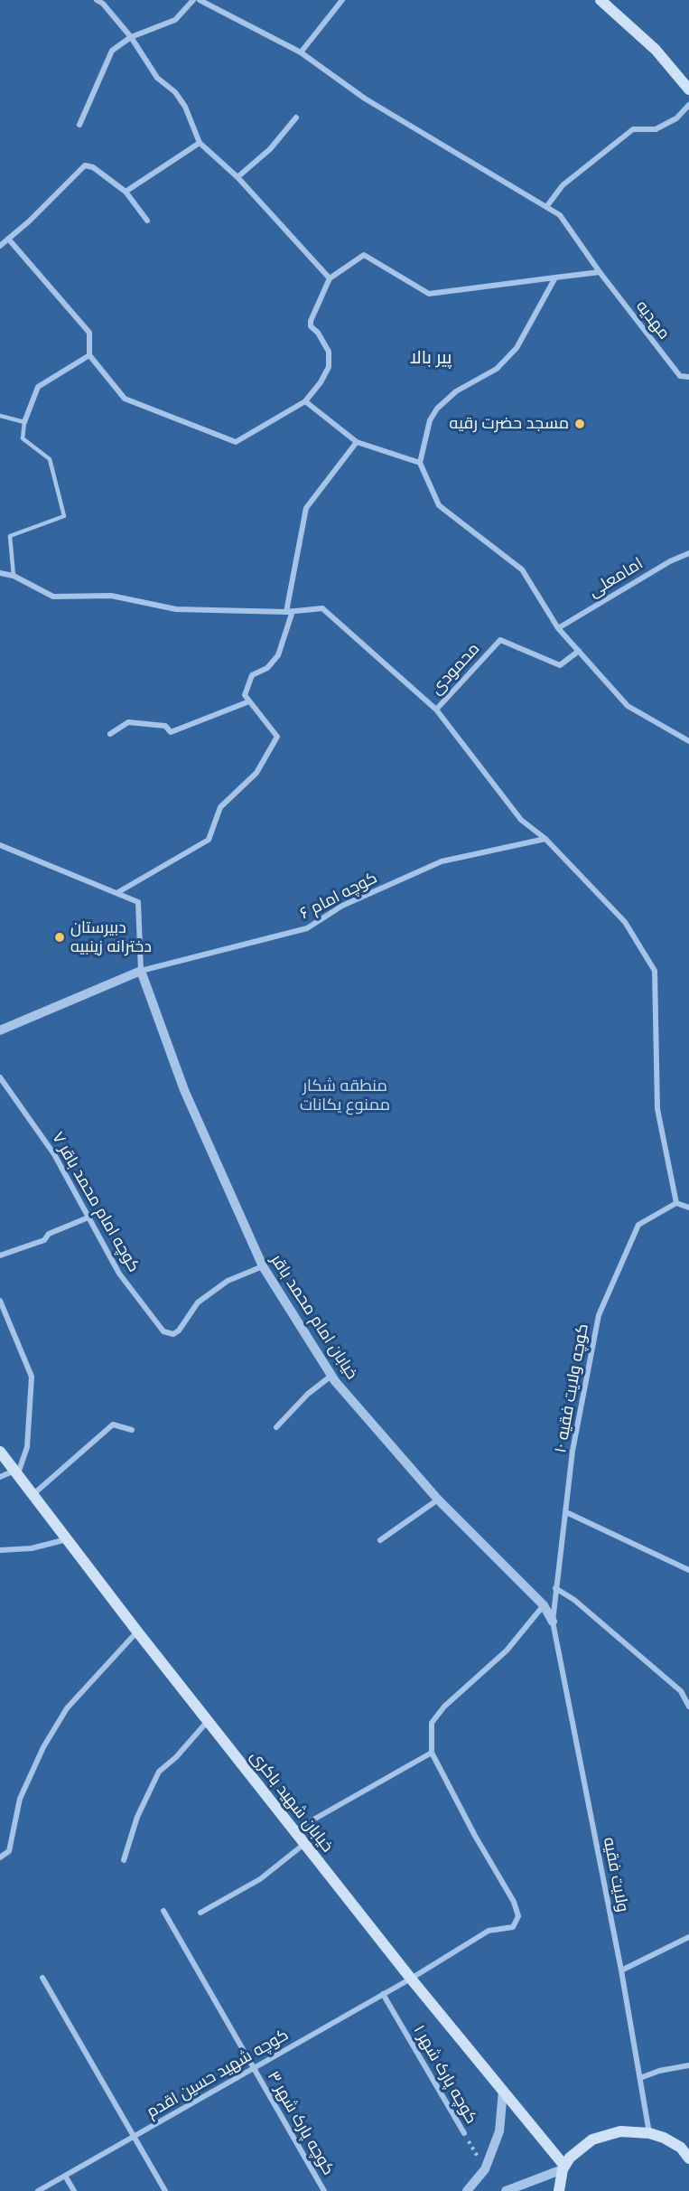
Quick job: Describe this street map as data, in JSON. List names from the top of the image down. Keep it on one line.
{"streets":{"main road":["خیابان شهید باکری"],"street":["مهدیه","امامعلی","محمودی","کوچه امام ۶","کوچه امام محمد باقر ۷","خیابان امام محمد باقر","کوچه ولایت فقیه ۱۰","ولایت فقیه","کوچه شهید حسین اقدم","کوچه پارک شهر ۱","کوچه پارک شهر ۳"]},"crossings":[["کوچه امام ۶","خیابان امام محمد باقر"],["کوچه امام محمد باقر ۷","خیابان امام محمد باقر"],["خیابان امام محمد باقر","کوچه ولایت فقیه ۱۰"],["خیابان امام محمد باقر","ولایت فقیه"],["کوچه ولایت فقیه ۱۰","ولایت فقیه"],["خیابان شهید باکری","کوچه شهید حسین اقدم"],["کوچه شهید حسین اقدم","کوچه پارک شهر ۱"],["کوچه شهید حسین اقدم","کوچه پارک شهر ۳"]],"districts":["پیر بالا"],"parks":["منطقه شکار ممنوع یکانات"],"places":["مسجد حضرت رقیه","دبیرستان دخترانه زینبیه"]}
